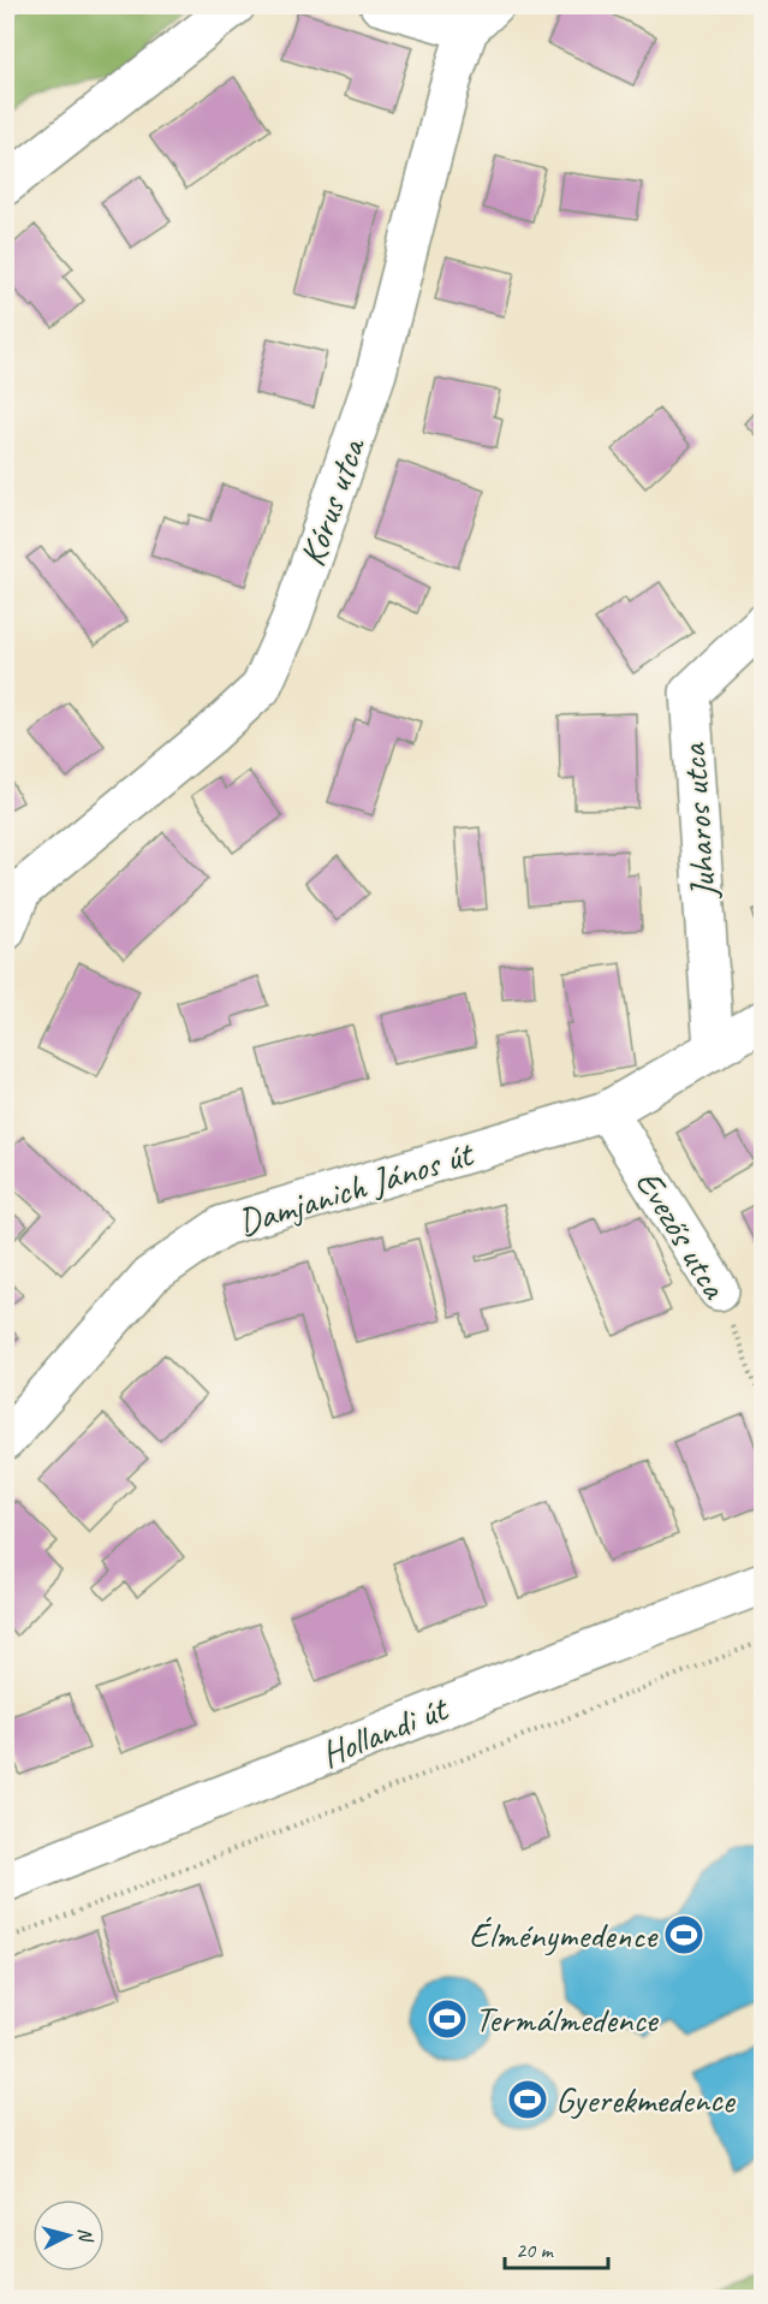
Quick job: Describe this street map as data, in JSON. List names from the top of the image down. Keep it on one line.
{"streets":{"street":["Kórus utca","Juharos utca","Damjanich János út","Evezős utca","Hollandi út"]},"crossings":[["Juharos utca","Damjanich János út"],["Damjanich János út","Evezős utca"]],"places":{"sports":["Élménymedence","Termálmedence","Gyerekmedence"]},"scale_bar":"20 m","north":"right"}
